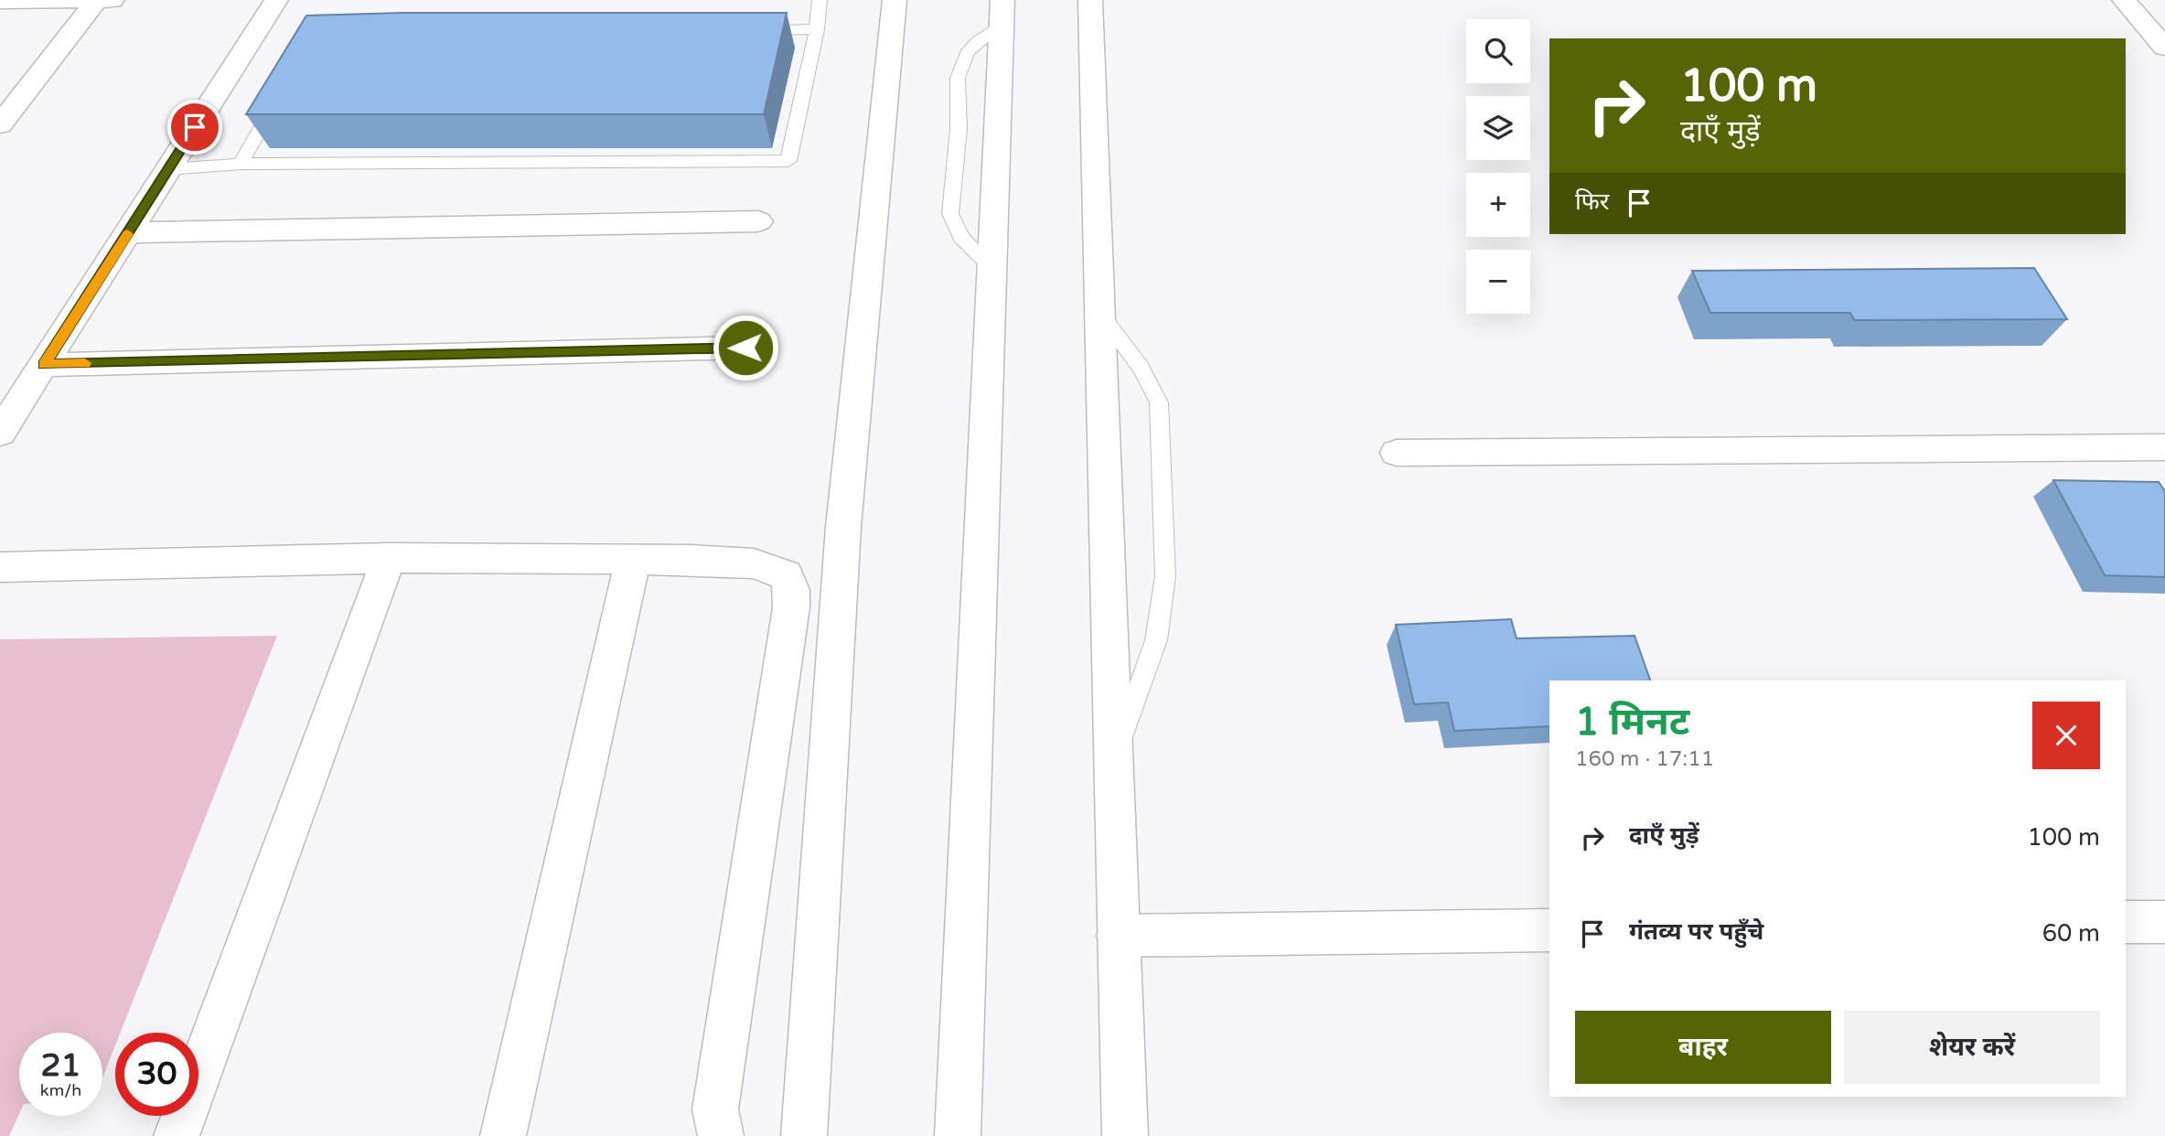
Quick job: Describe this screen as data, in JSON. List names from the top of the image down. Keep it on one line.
{"page":{"map_buttons":["+","−"],"turn":["100 m","दाएँ मुड़ें"],"then":"फिर","heading":["1 मिनट","160 m · 17:11"],"list":[{"name":"दाएँ मुड़ें","value":"100 m"},{"name":"गंतव्य पर पहुँचे","value":"60 m"}],"buttons":["बाहर","शेयर करें"],"speed":"21 km/h","limit":"30"}}
